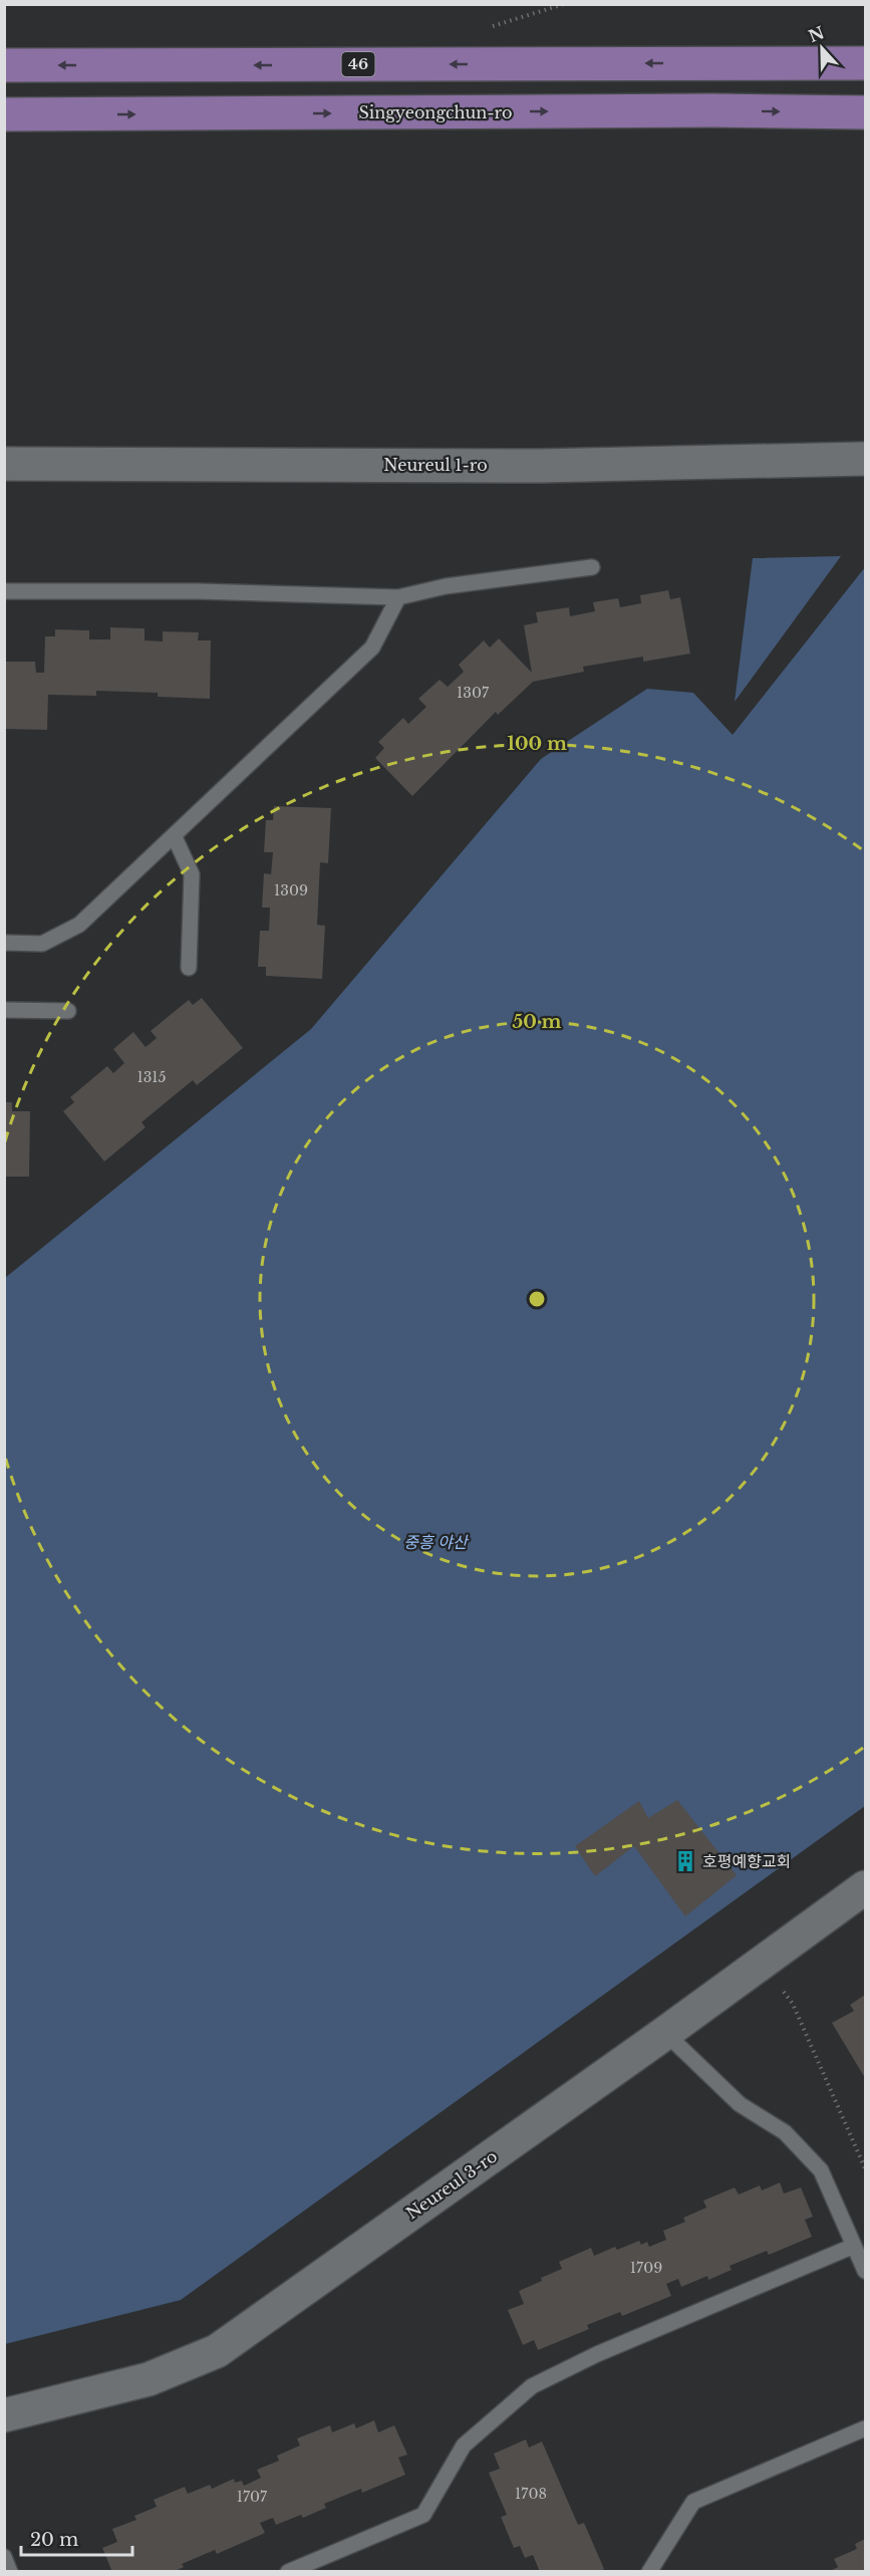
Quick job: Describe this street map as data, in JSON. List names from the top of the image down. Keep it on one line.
{"streets":{"highway":["46","Singyeongchun-ro"],"street":["Neureul 1-ro","Neureul 3-ro"]},"parks":["중흥 야산"],"places":{"building":["호평예향교회"]},"house_numbers":["1307","1309","1315","1709","1708","1707"],"scale_bar":"20 m","north":"top","rings":["100 m","50 m"]}
